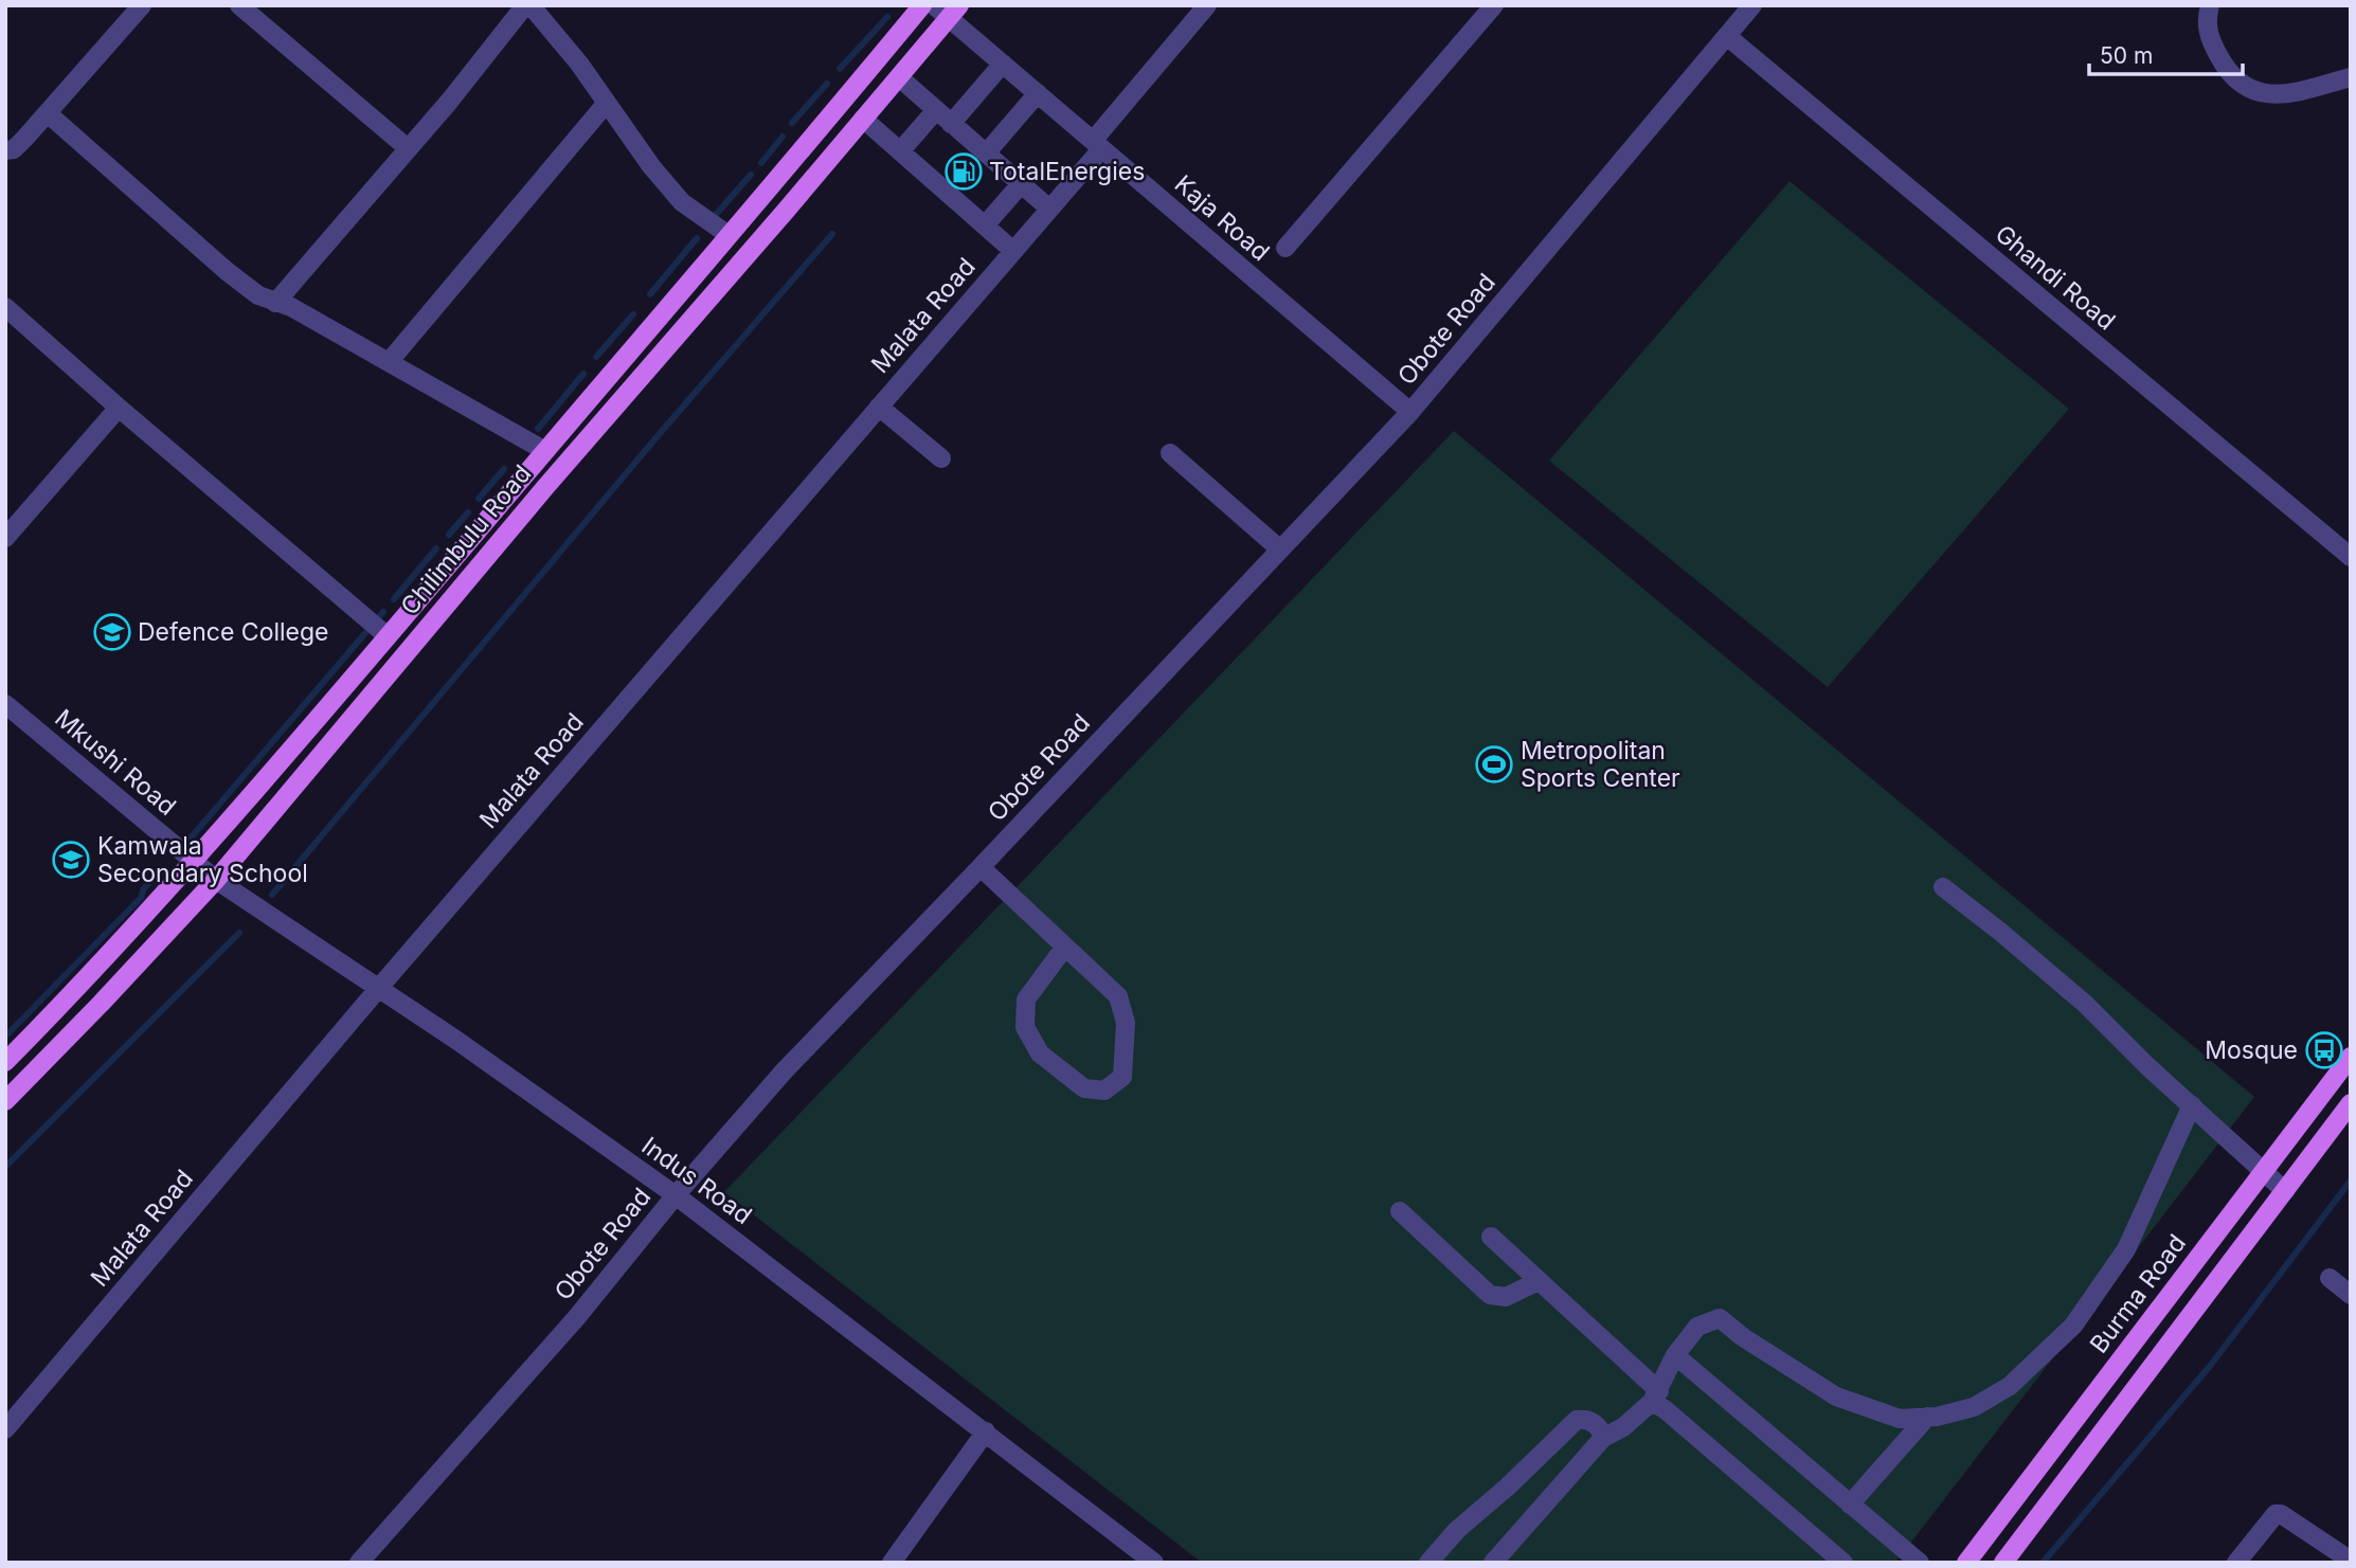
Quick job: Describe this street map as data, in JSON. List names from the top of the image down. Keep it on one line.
{"streets":{"main road":["Chilimbulu Road","Burma Road"],"street":["Kaja Road","Ghandi Road","Malata Road","Obote Road","Mkushi Road","Indus Road"]},"crossings":[["Kaja Road","Malata Road"],["Kaja Road","Obote Road"],["Kaja Road","Chilimbulu Road"],["Ghandi Road","Obote Road"],["Malata Road","Indus Road"],["Obote Road","Indus Road"],["Chilimbulu Road","Mkushi Road"],["Chilimbulu Road","Indus Road"],["Mkushi Road","Indus Road"]],"places":{"fuel station":["TotalEnergies"],"school or university":["Defence College","Kamwala Secondary School"],"sports":["Metropolitan Sports Center"],"bus stop":["Mosque"]},"scale_bar":"50 m"}
